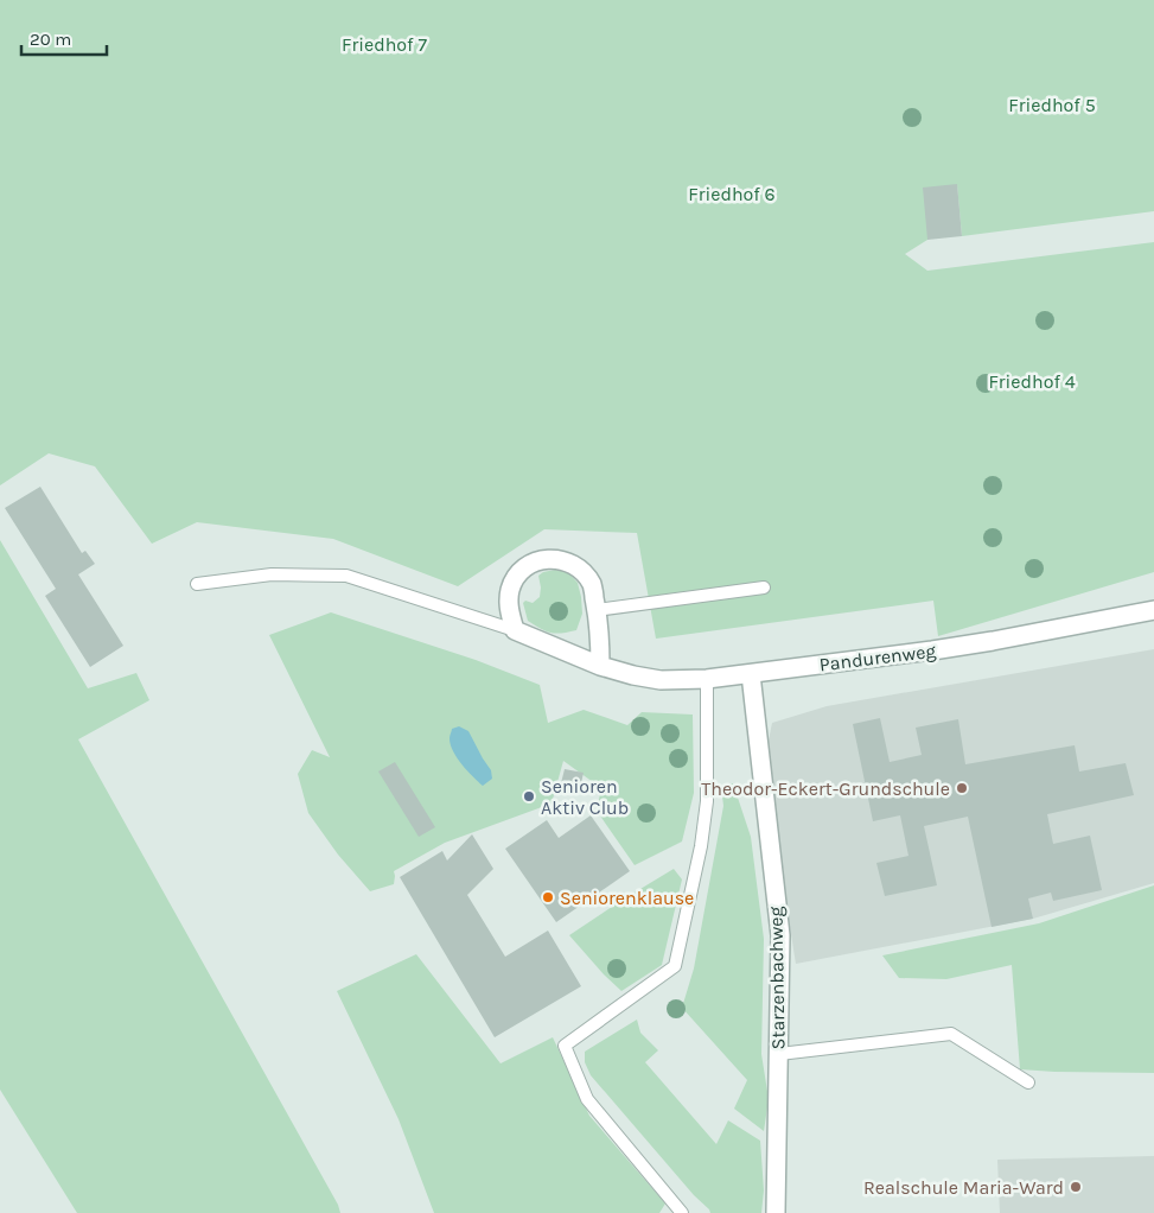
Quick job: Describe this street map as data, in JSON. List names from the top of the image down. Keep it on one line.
{"streets":{"street":["Pandurenweg","Starzenbachweg"]},"crossings":[["Pandurenweg","Starzenbachweg"]],"parks":["Friedhof 7","Friedhof 5","Friedhof 6","Friedhof 4"],"places":["Theodor-Eckert-Grundschule","Senioren Aktiv Club","Seniorenklause","Realschule Maria-Ward"],"scale_bar":"20 m"}
